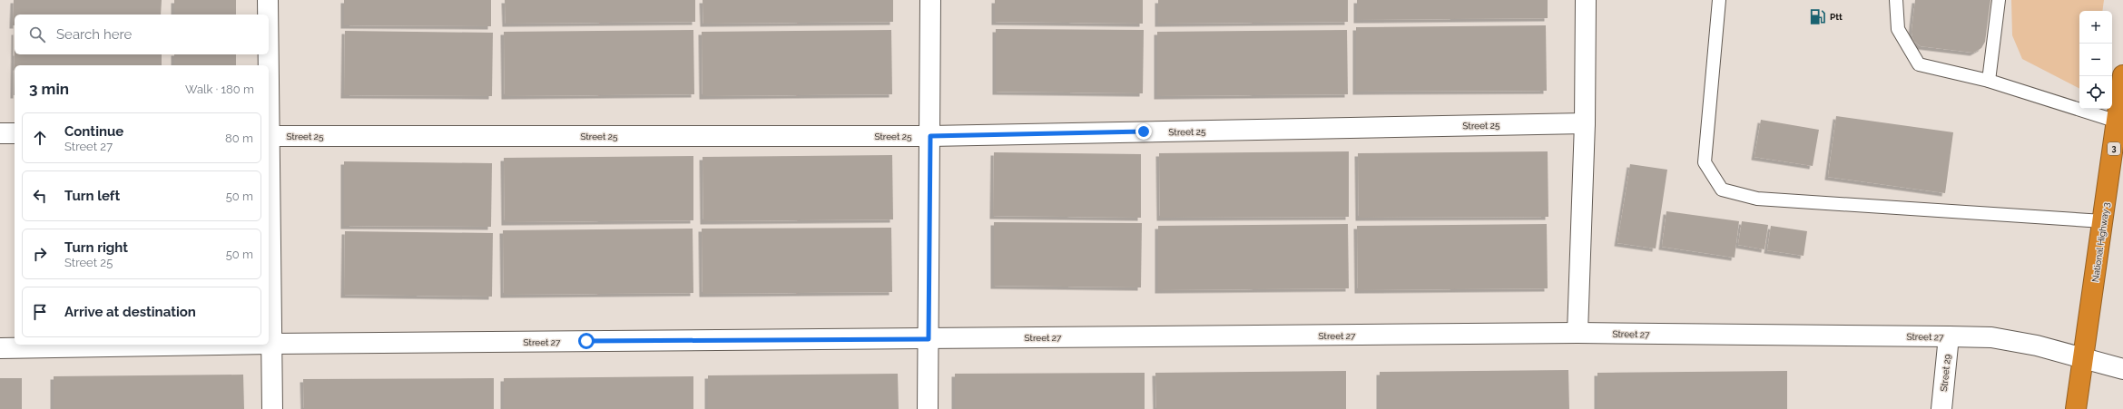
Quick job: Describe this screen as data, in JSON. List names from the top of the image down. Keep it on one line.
{"streets":{"highway":["3","National Highway 3"],"street":["Street 25","Street 27","Street 29"]},"crossings":[["National Highway 3","Street 27"],["Street 27","Street 29"]],"places":{"fuel station":["Ptt"]},"page":{"map_buttons":["+","−"],"search":"Search here","heading":["3 min","Walk · 180 m"],"list":[["Continue","Street 27","80 m"],["Turn left","50 m"],["Turn right","Street 25","50 m"],"Arrive at destination"]}}
